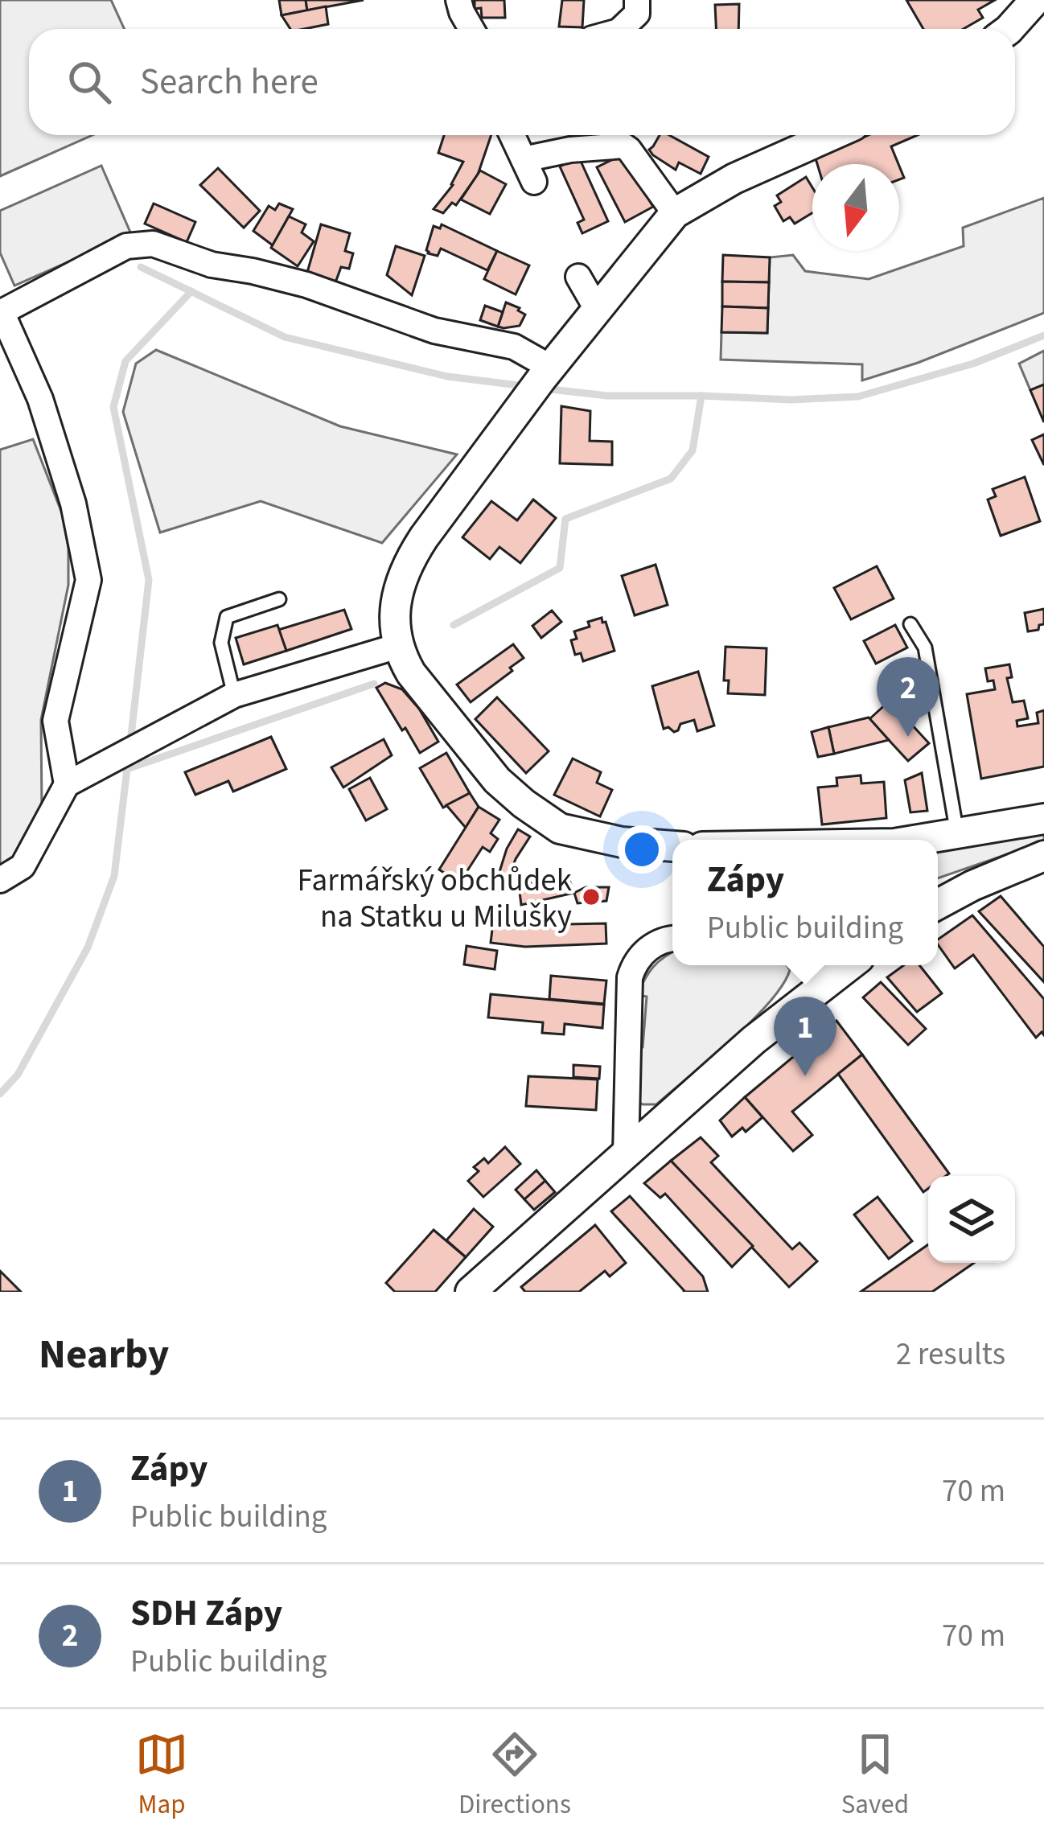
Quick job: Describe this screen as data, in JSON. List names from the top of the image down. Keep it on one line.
{"places":["Farmářský obchůdek na Statku u Milušky"],"north":"bottom","page":{"search":"Search here","pins":["2","1"],"popup":["Zápy","Public building"],"heading":["Nearby","2 results"],"list":[{"mark":"1","name":"Zápy","note":"Public building","value":"70 m"},{"mark":"2","name":"SDH Zápy","note":"Public building","value":"70 m"}],"nav":["Map","Directions","Saved"]}}
